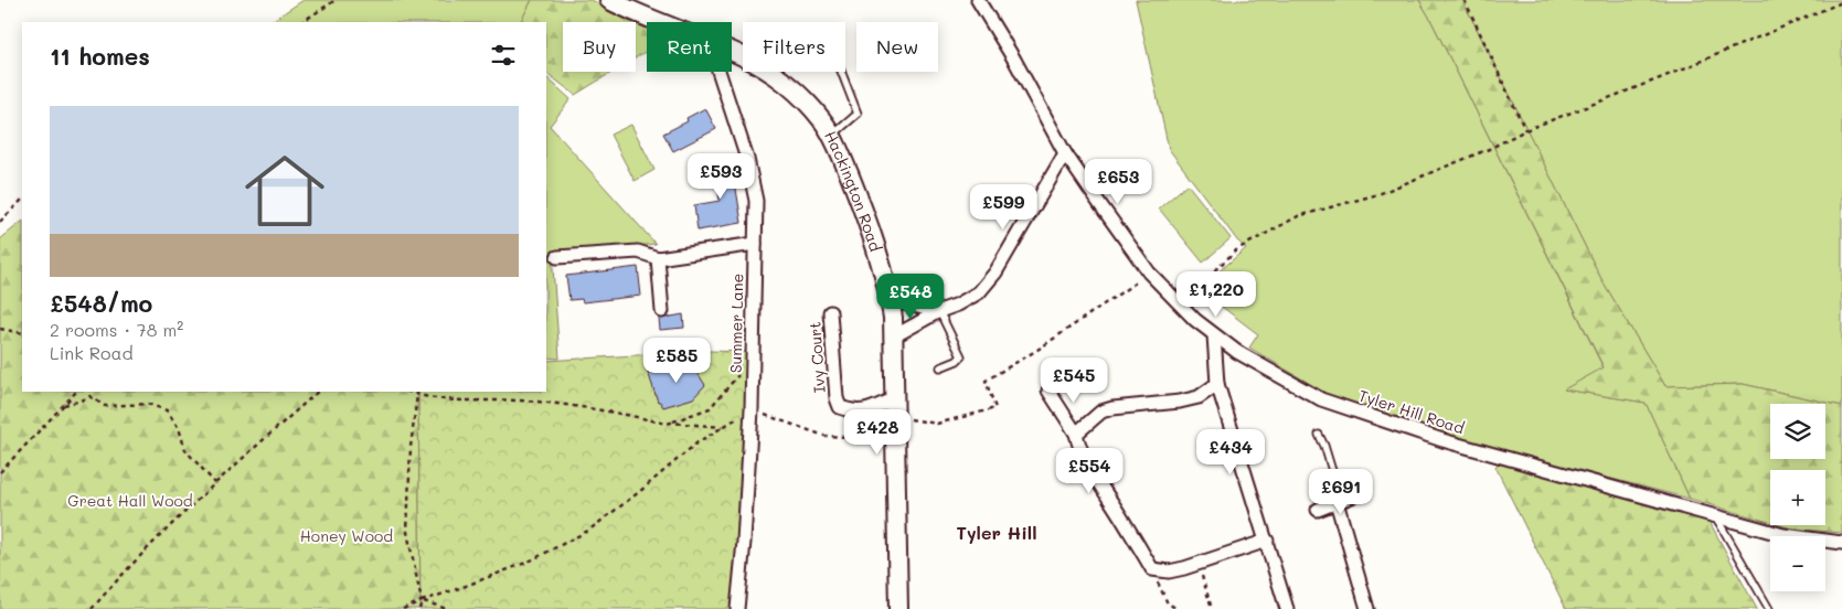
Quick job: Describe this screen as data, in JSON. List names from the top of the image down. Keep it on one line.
{"streets":{"street":["Hackington Road","Summer Lane","Ivy Court","Tyler Hill Road"]},"crossings":[["Hackington Road","Ivy Court"]],"districts":["Tyler Hill"],"parks":["Great Hall Wood","Honey Wood"],"page":{"chip":["Buy","Rent","Filters","New"],"heading":"11 homes","list":[{"name":"£548/mo","note":"2 rooms · 78 m² · Link Road"}],"price":["£593","£653","£599","£1,220","£548","£585","£545","£428","£434","£554","£691"],"map_buttons":["+","−"]}}
